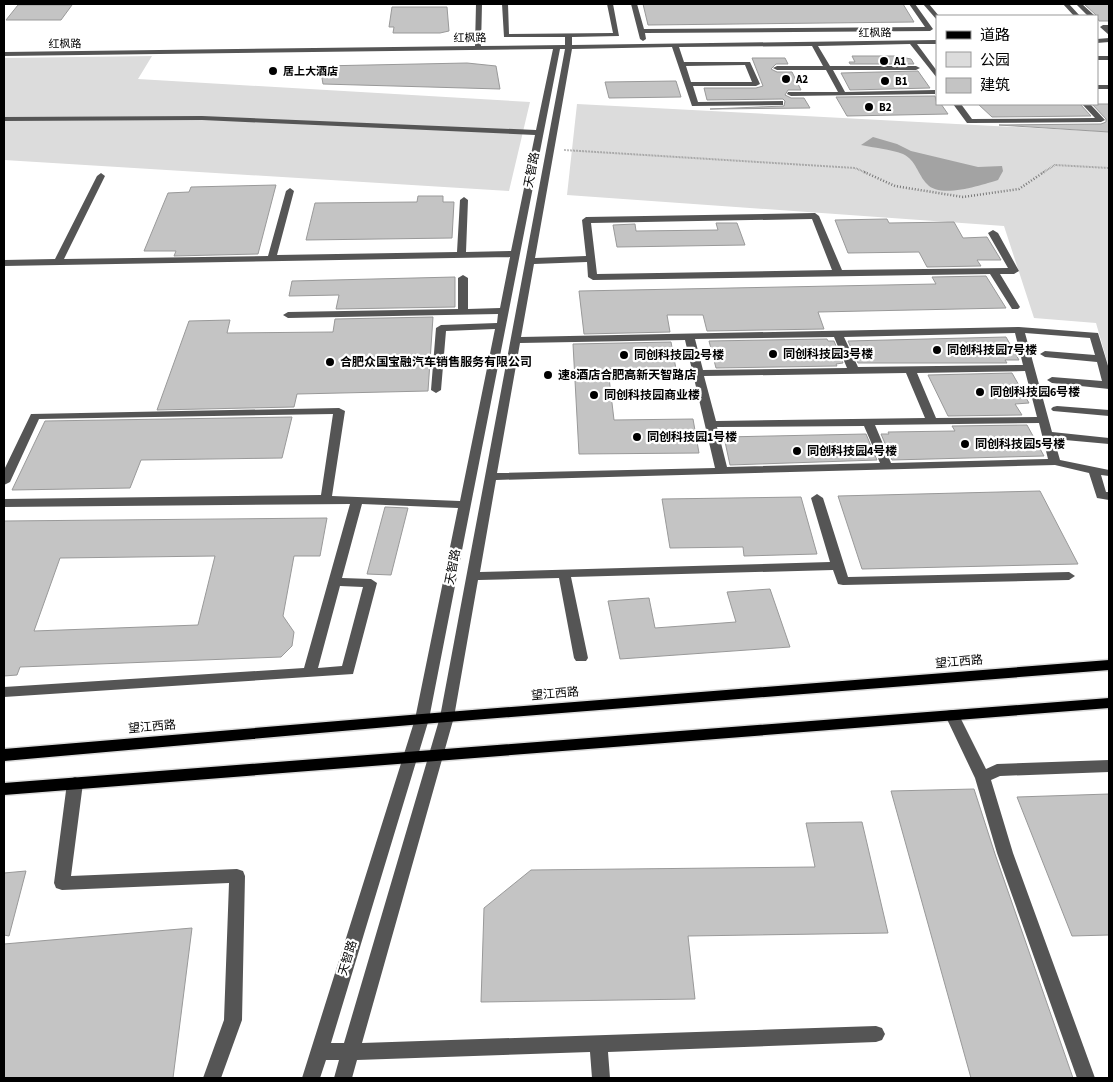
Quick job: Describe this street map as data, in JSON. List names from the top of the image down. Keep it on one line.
{"streets":{"main road":["望江西路"],"street":["红枫路","天智路"]},"crossings":[["红枫路","天智路"],["天智路","望江西路"]],"places":["A1","居上大酒店","A2","B1","B2","同创科技园7号楼","同创科技园3号楼","同创科技园2号楼","合肥众国宝融汽车销售服务有限公司","速8酒店合肥高新天智路店","同创科技园6号楼","同创科技园商业楼","同创科技园1号楼","同创科技园5号楼","同创科技园4号楼"],"legend":["道路","公园","建筑"]}
